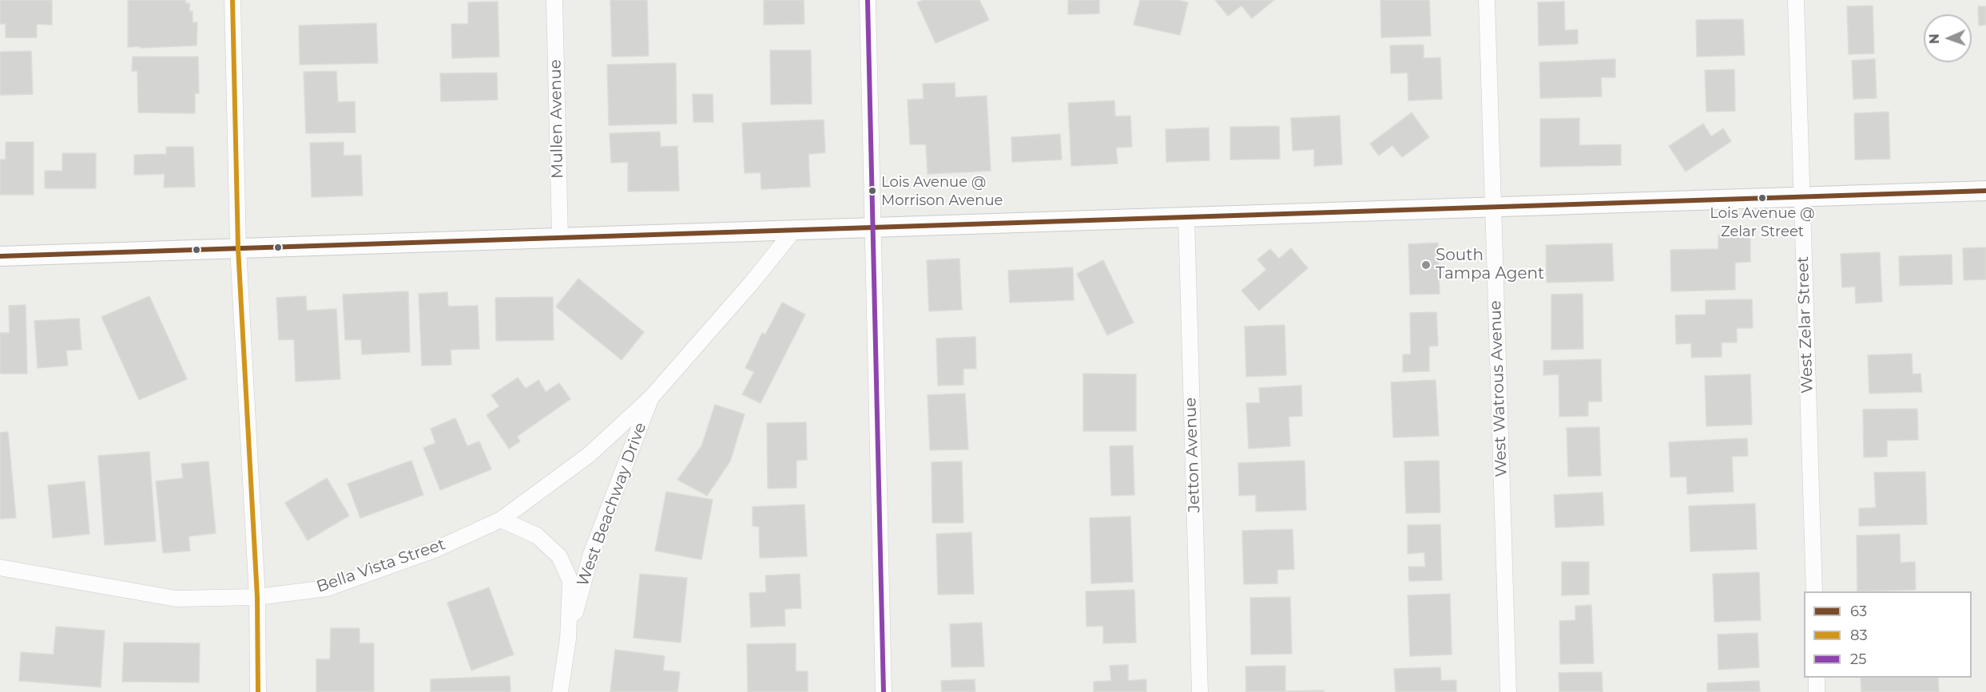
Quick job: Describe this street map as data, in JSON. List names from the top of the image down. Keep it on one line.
{"streets":{"street":["Mullen Avenue","West Zelar Street","West Watrous Avenue","Jetton Avenue","West Beachway Drive","Bella Vista Street"]},"crossings":[["West Beachway Drive","Bella Vista Street"]],"places":["Lois Avenue @ Morrison Avenue","Lois Avenue @ Zelar Street","South Tampa Agent"],"lines":["transit line 83","transit line 25","transit line 63"],"legend":["63","83","25"],"north":"left"}
